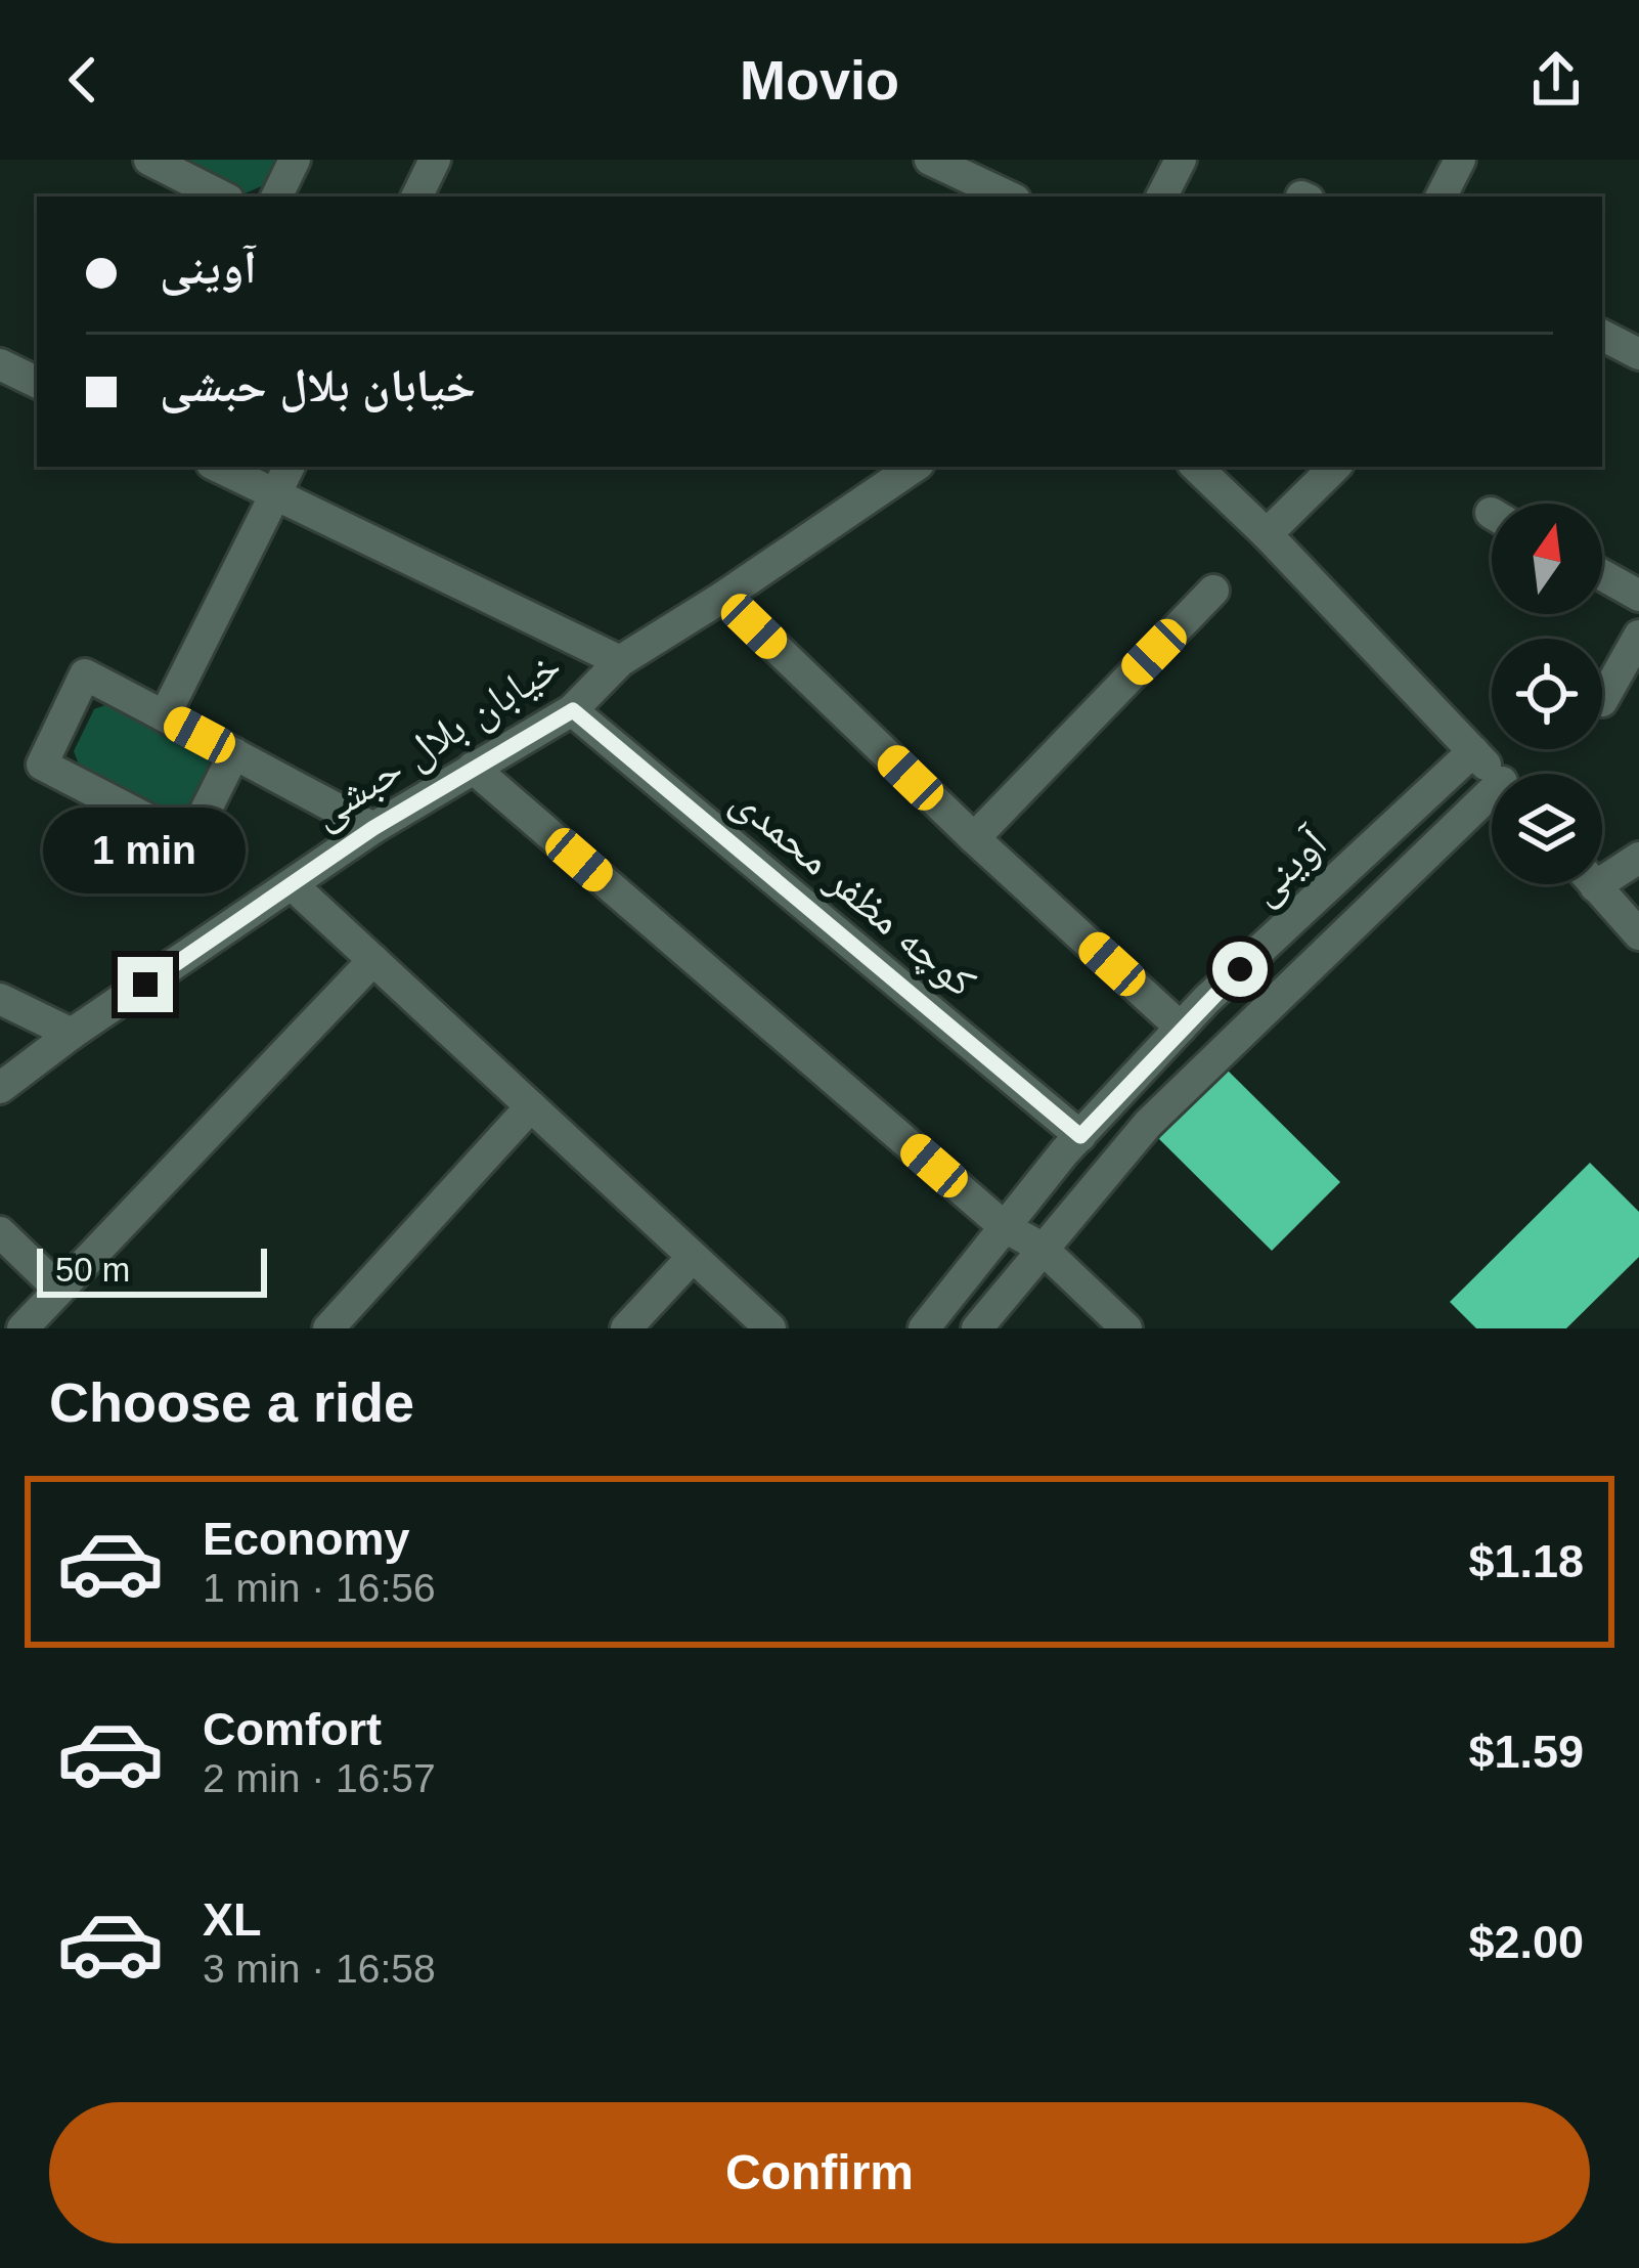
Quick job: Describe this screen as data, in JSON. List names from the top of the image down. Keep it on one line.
{"streets":{"street":["خیابان بلال حبشی","آوینی","کوچه مظفر محمدی"]},"crossings":[["خیابان بلال حبشی","کوچه مظفر محمدی"],["آوینی","کوچه مظفر محمدی"]],"scale_bar":"50 m","north":"top","page":{"header":"Movio","banner":["آوینی","خیابان بلال حبشی"],"bubble":"1 min","scale":"50 m","heading":"Choose a ride","list":[{"name":"Economy","note":"1 min · 16:56","value":"$1.18"},{"name":"Comfort","note":"2 min · 16:57","value":"$1.59"},{"name":"XL","note":"3 min · 16:58","value":"$2.00"}],"buttons":"Confirm"}}
